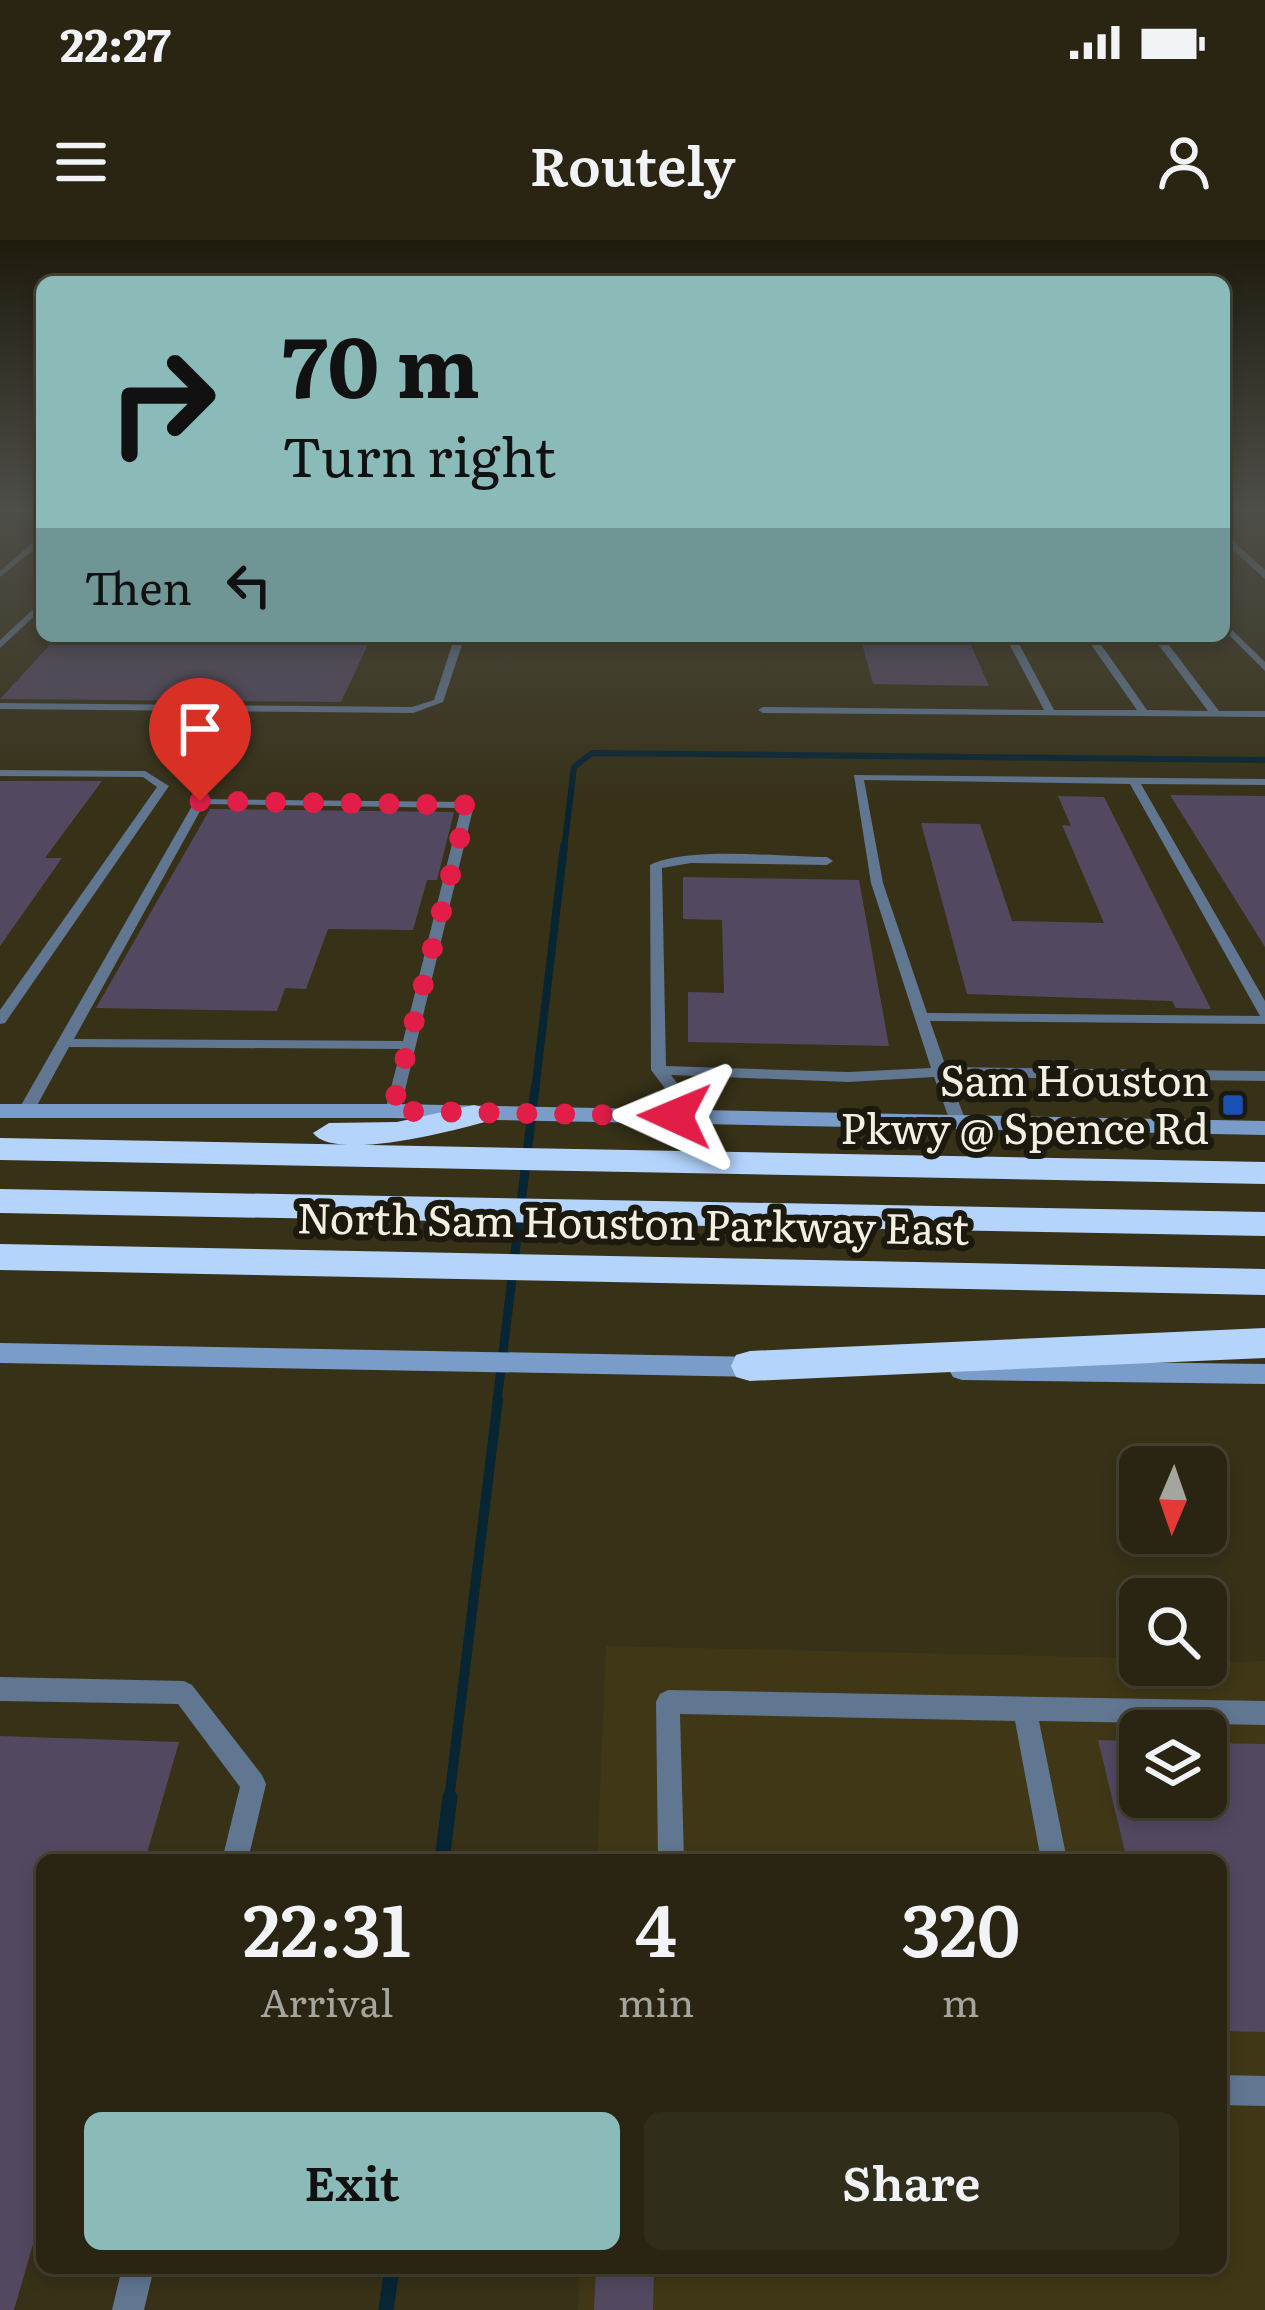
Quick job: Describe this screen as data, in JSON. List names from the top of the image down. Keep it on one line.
{"streets":{"highway":["North Sam Houston Parkway East"]},"places":{"transit":["Sam Houston Pkwy @ Spence Rd"]},"north":"bottom","page":{"status":"22:27","header":"Routely","turn":["70 m","Turn right"],"then":"Then","eta":["22:31","Arrival","4","min","320","m"],"buttons":["Exit","Share"]}}
